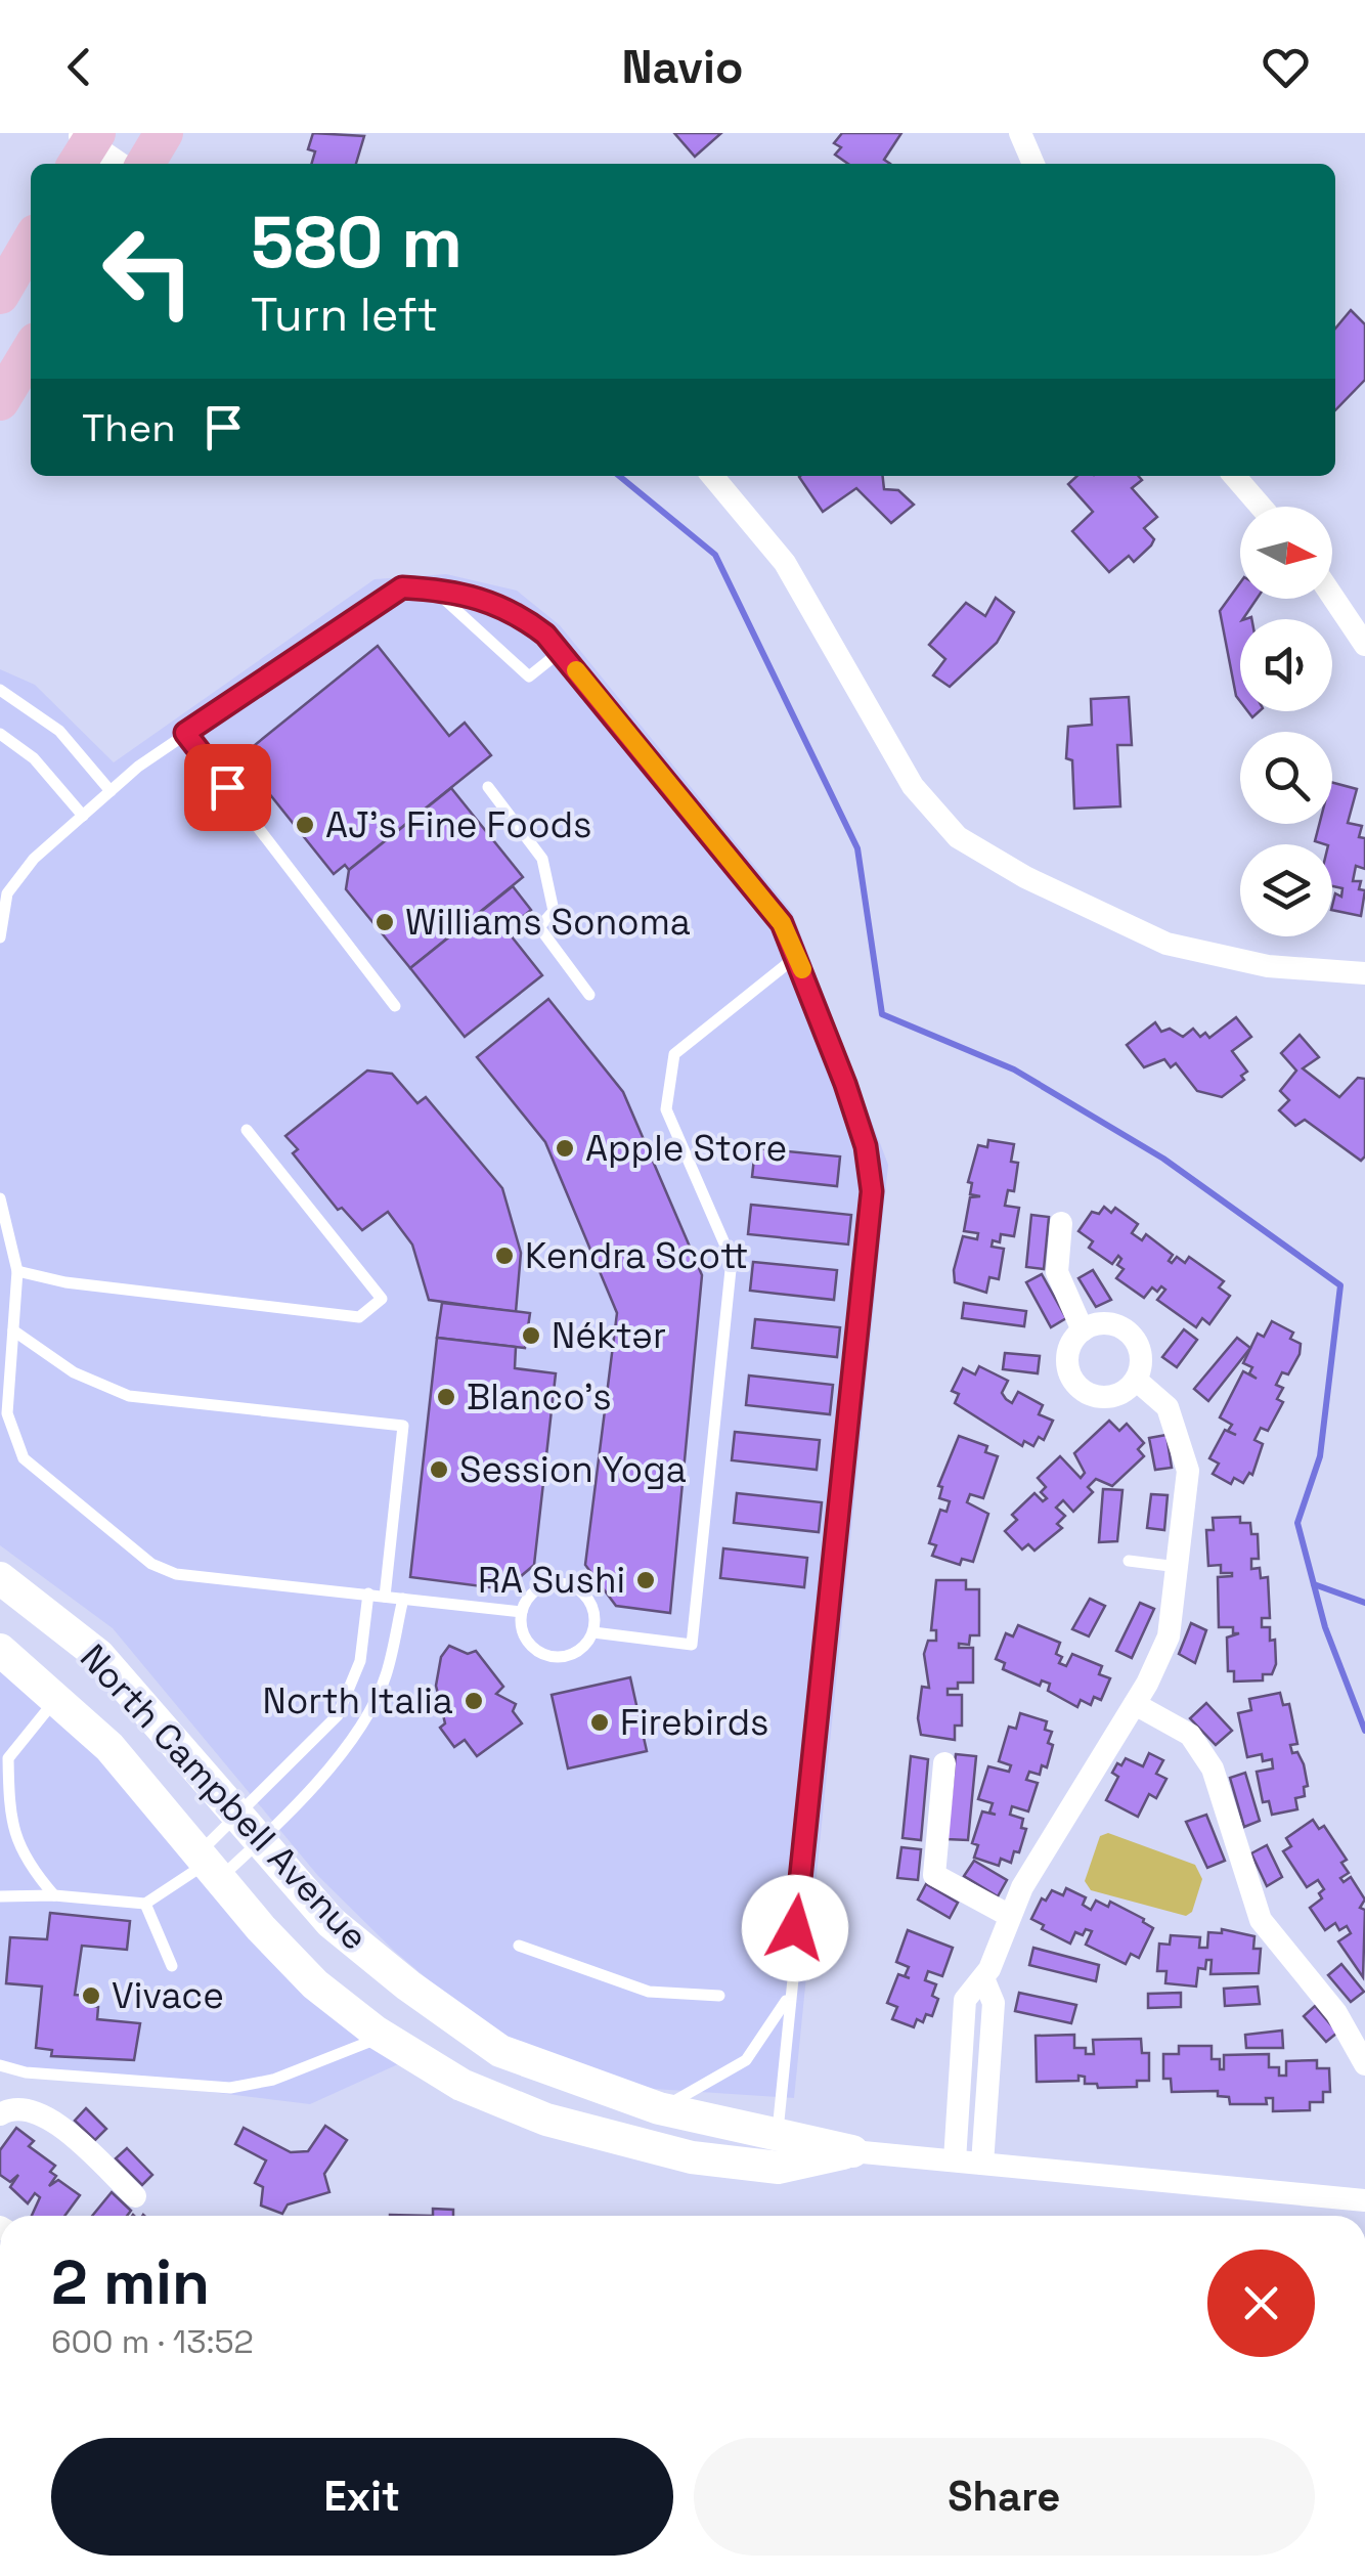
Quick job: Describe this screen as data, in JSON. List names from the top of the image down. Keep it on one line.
{"streets":{"street":["North Campbell Avenue"]},"places":["AJ's Fine Foods","Williams Sonoma","Apple Store","Kendra Scott","Néktər","Blanco's","Session Yoga","RA Sushi","North Italia","Firebirds","Vivace"],"north":"right","page":{"header":"Navio","turn":["580 m","Turn left"],"then":"Then","heading":["2 min","600 m · 13:52"],"buttons":["Exit","Share"]}}
